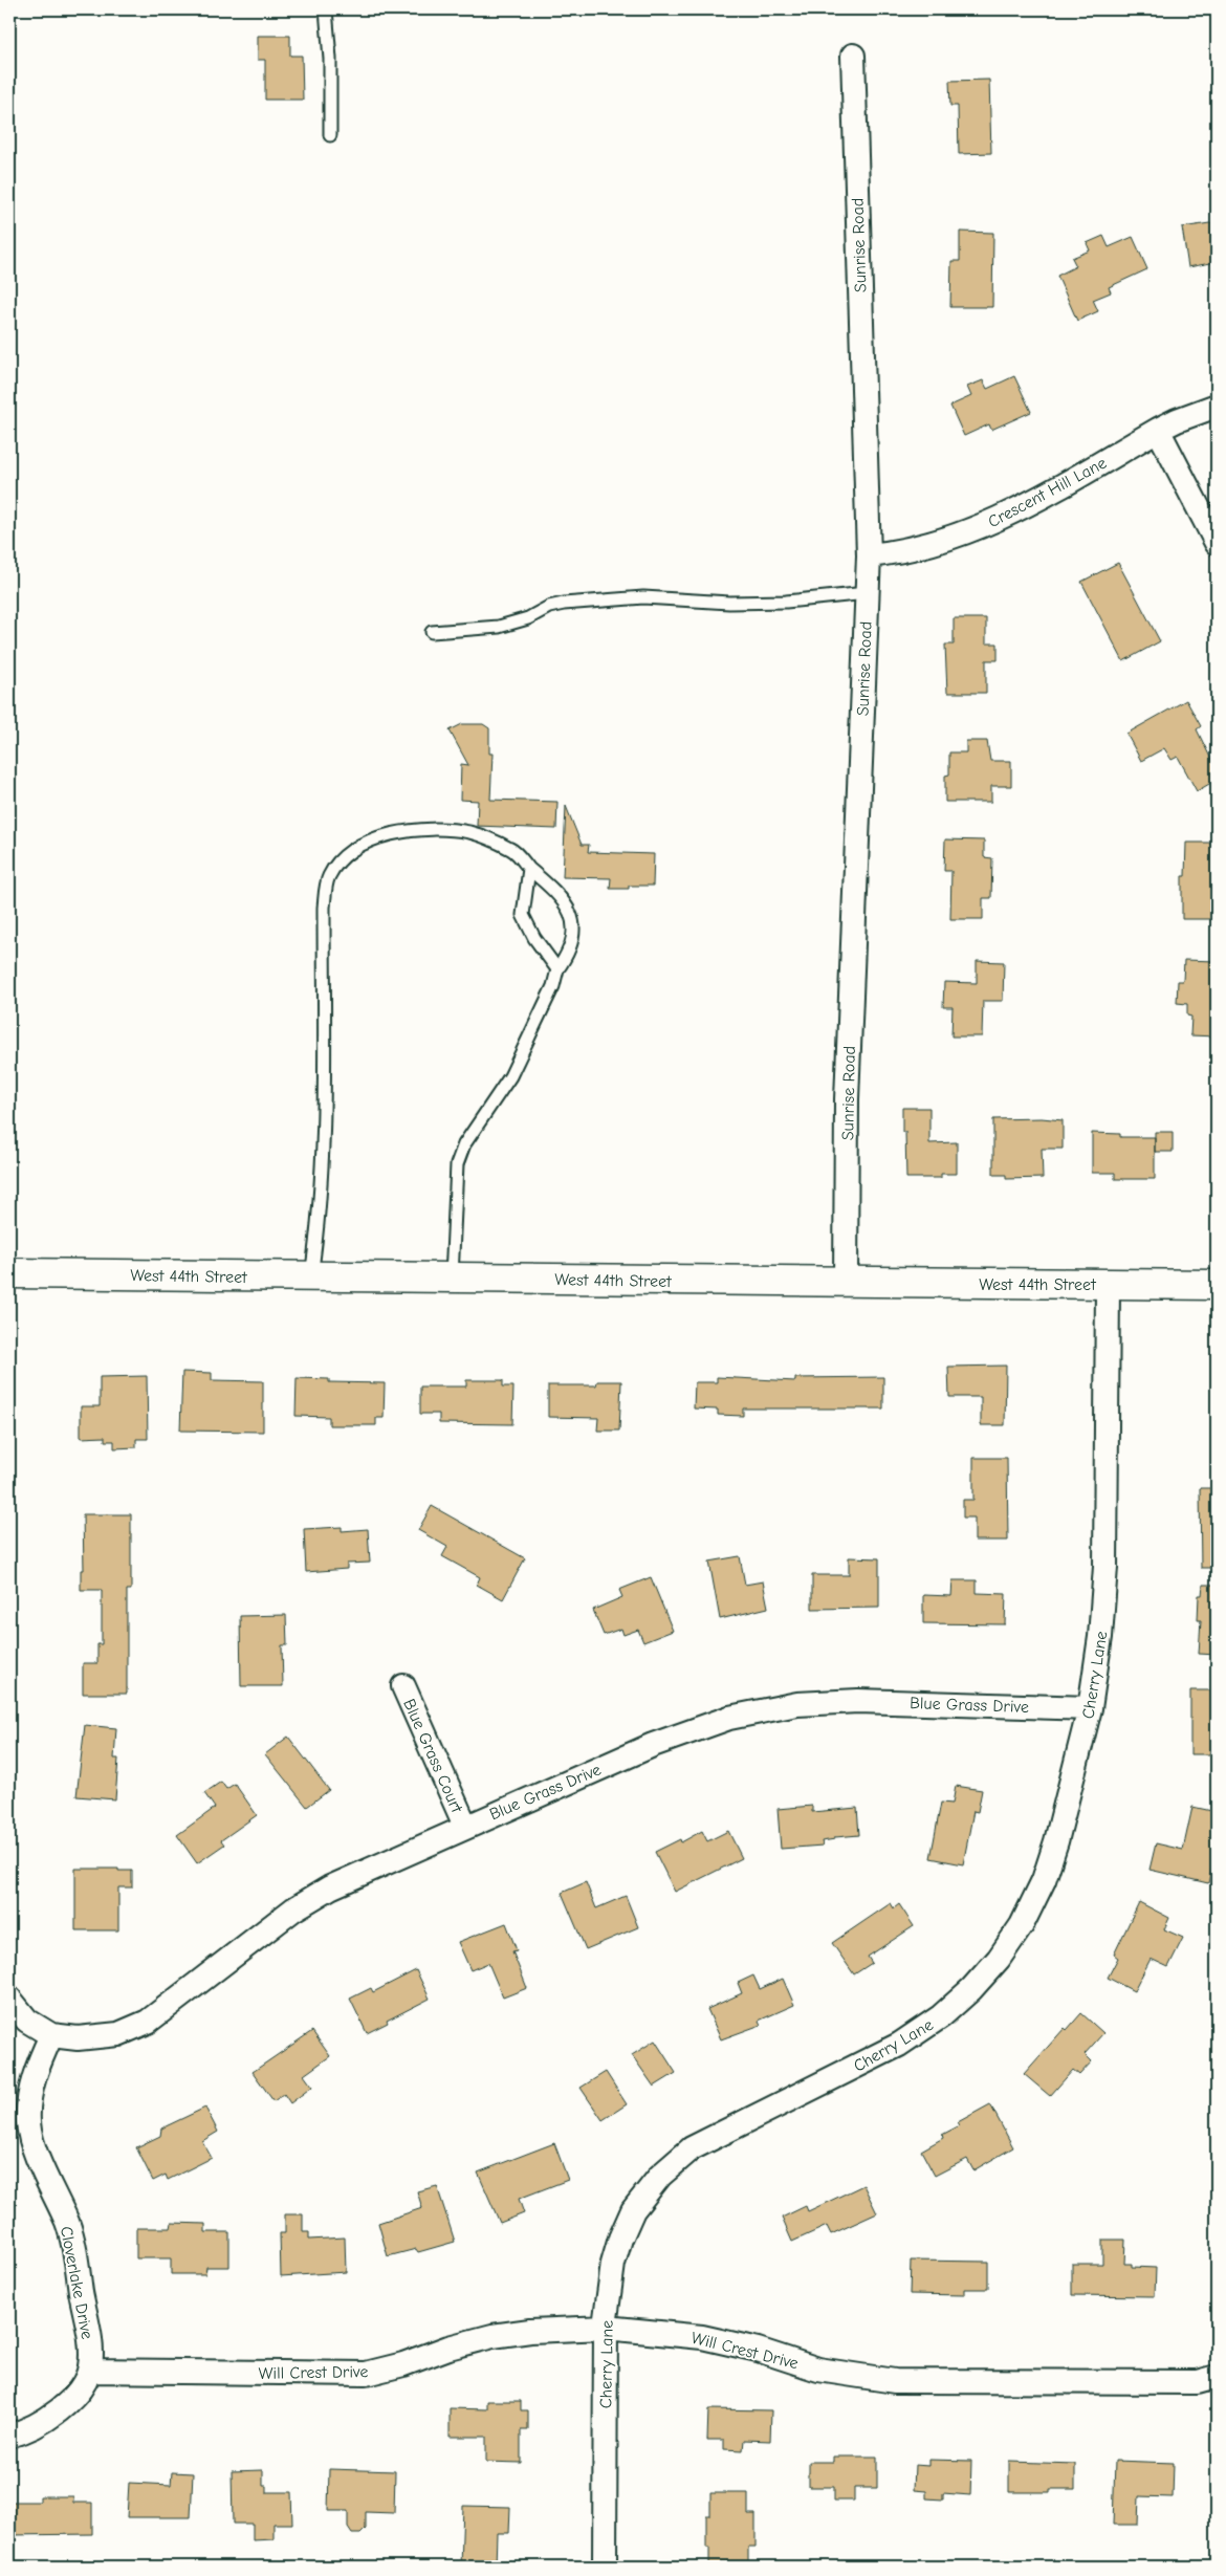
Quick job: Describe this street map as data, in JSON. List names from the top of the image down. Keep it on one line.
{"streets":{"street":["Sunrise Road","Crescent Hill Lane","West 44th Street","Cherry Lane","Blue Grass Drive","Blue Grass Court","Cloverlake Drive","Will Crest Drive"]},"crossings":[["Sunrise Road","Crescent Hill Lane"],["Sunrise Road","West 44th Street"],["West 44th Street","Cherry Lane"],["Cherry Lane","Blue Grass Drive"],["Cherry Lane","Will Crest Drive"],["Blue Grass Drive","Blue Grass Court"],["Blue Grass Drive","Cloverlake Drive"],["Cloverlake Drive","Will Crest Drive"]]}
